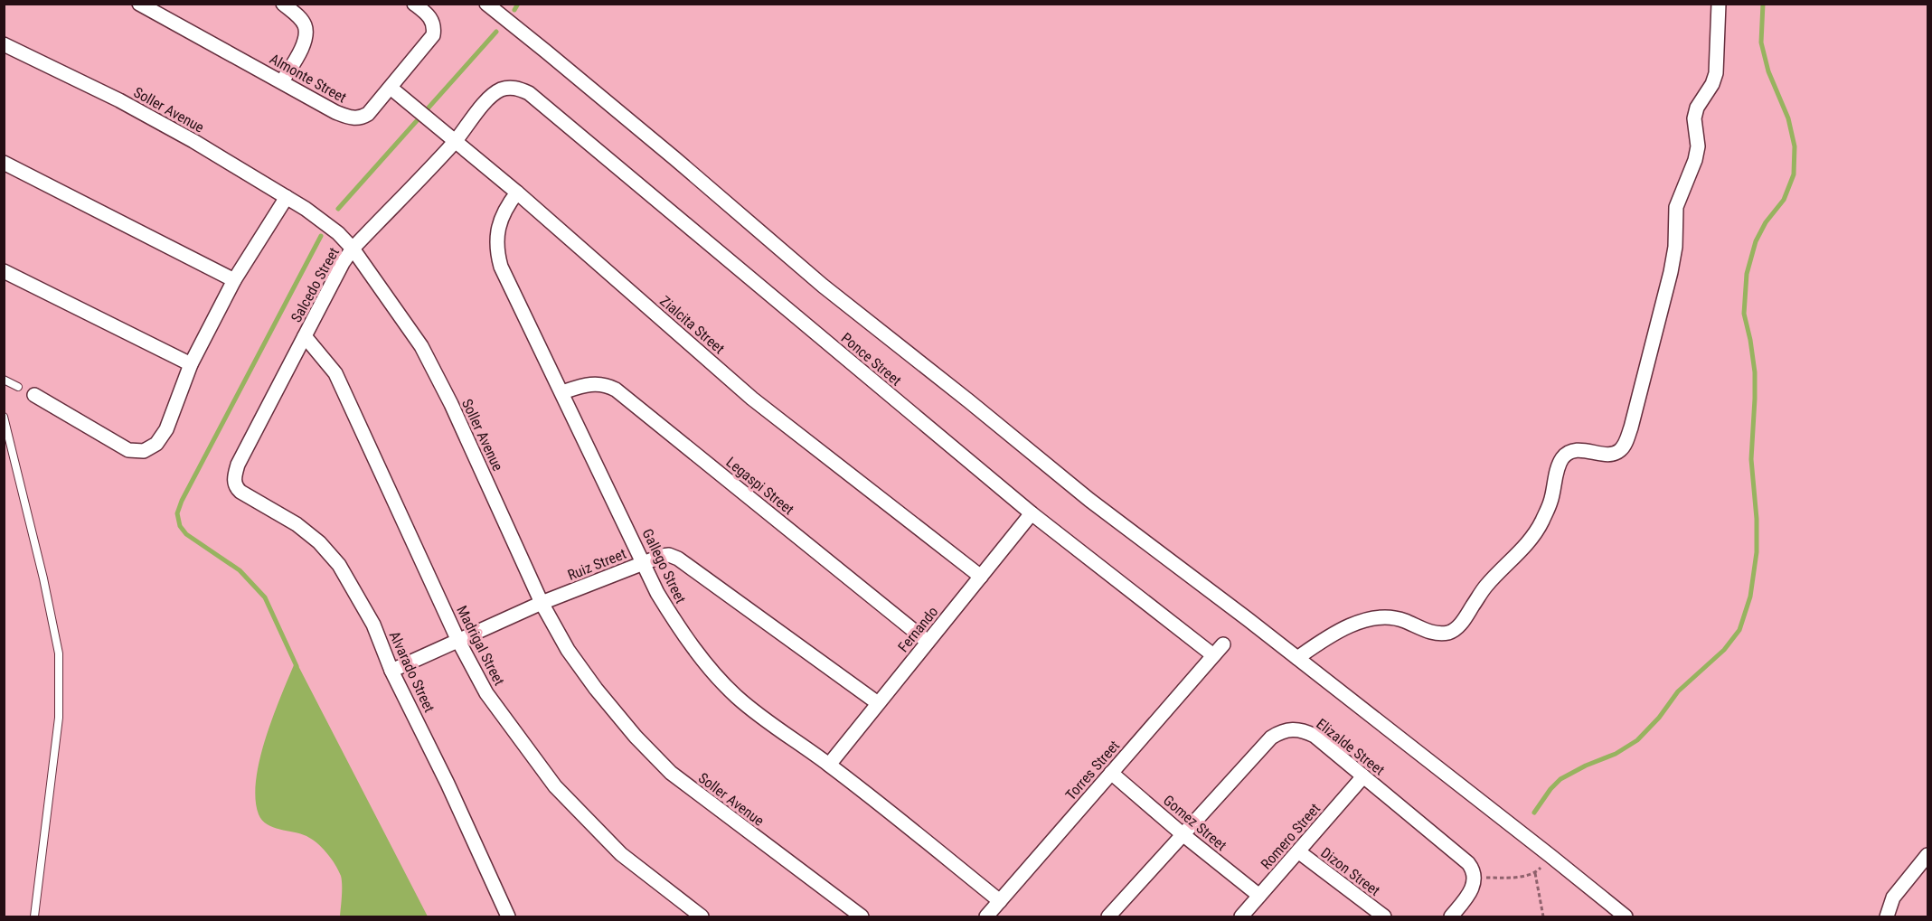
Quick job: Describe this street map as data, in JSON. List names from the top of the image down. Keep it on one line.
{"streets":{"street":["Almonte Street","Soller Avenue","Salcedo Street","Zialcita Street","Ponce Street","Legaspi Street","Ruiz Street","Gallego Street","Fernando","Madrigal Street","Alvarado Street","Elizalde Street","Torres Street","Gomez Street","Romero Street","Dizon Street"]},"crossings":[["Almonte Street","Zialcita Street"],["Soller Avenue","Salcedo Street"],["Soller Avenue","Ruiz Street"],["Salcedo Street","Zialcita Street"],["Salcedo Street","Ponce Street"],["Salcedo Street","Madrigal Street"],["Salcedo Street","Alvarado Street"],["Zialcita Street","Gallego Street"],["Zialcita Street","Fernando"],["Ponce Street","Fernando"],["Ponce Street","Torres Street"],["Legaspi Street","Gallego Street"],["Legaspi Street","Fernando"],["Ruiz Street","Gallego Street"],["Ruiz Street","Fernando"],["Ruiz Street","Madrigal Street"],["Ruiz Street","Alvarado Street"],["Gallego Street","Fernando"],["Gallego Street","Torres Street"],["Elizalde Street","Gomez Street"],["Elizalde Street","Romero Street"],["Torres Street","Gomez Street"],["Gomez Street","Romero Street"],["Romero Street","Dizon Street"]]}
